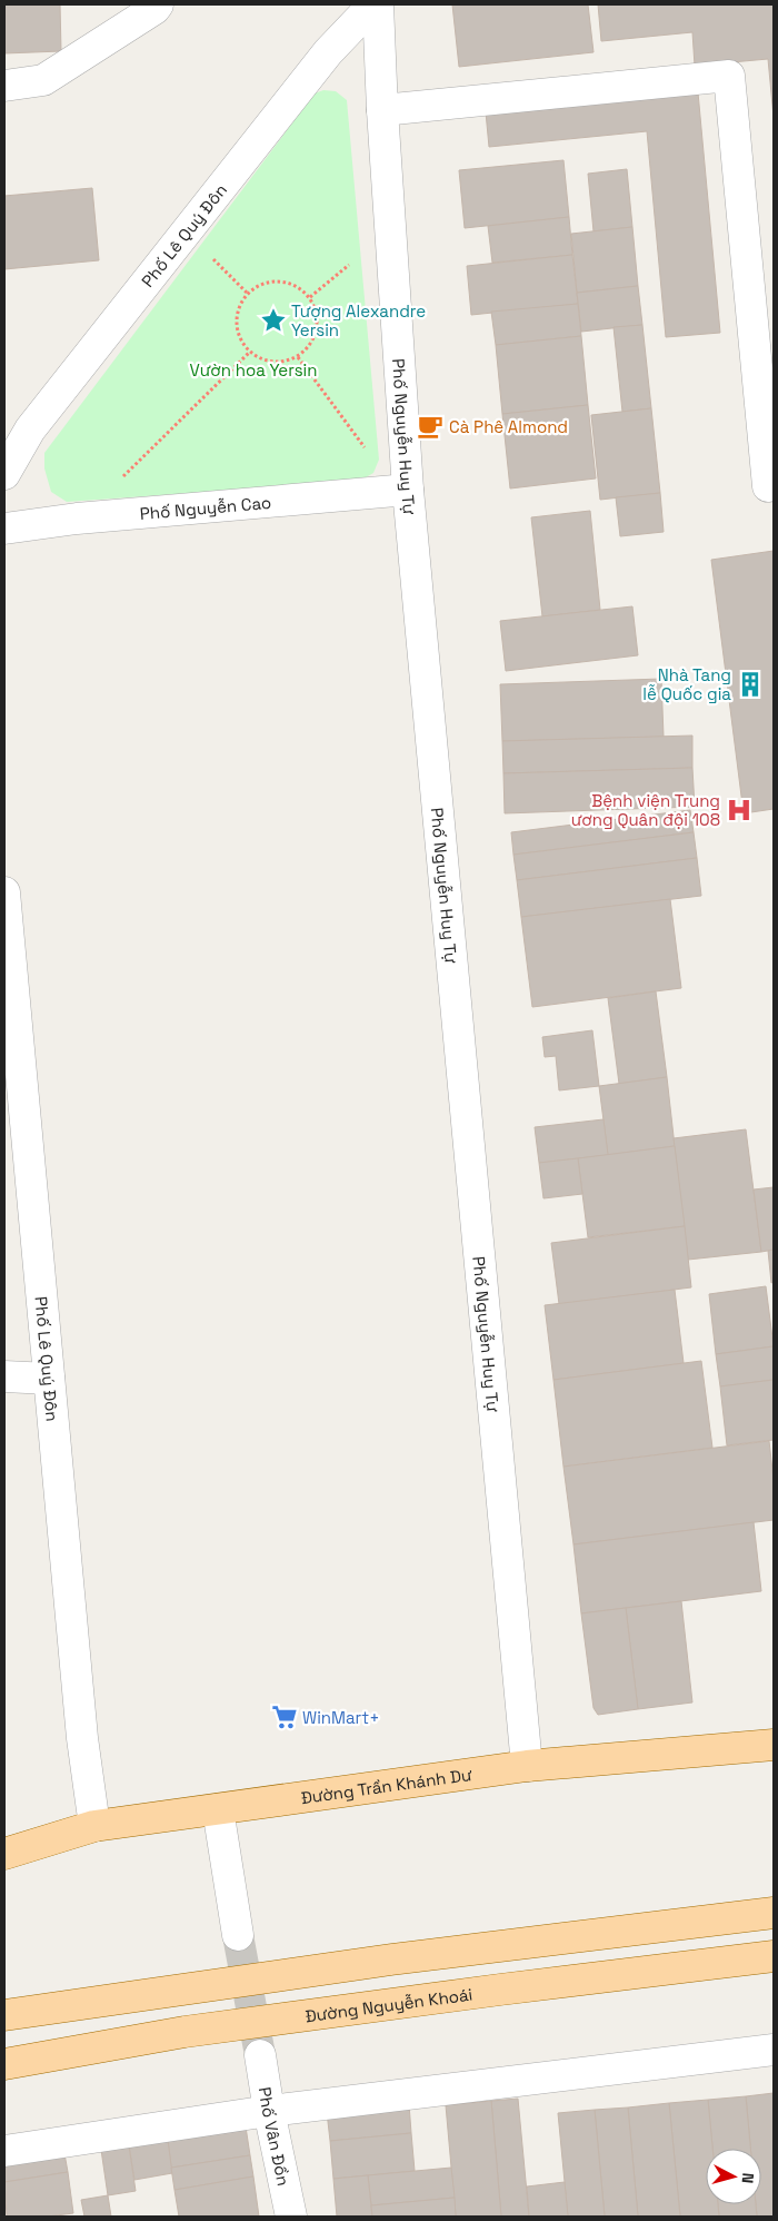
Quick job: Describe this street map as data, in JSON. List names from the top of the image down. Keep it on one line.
{"streets":{"main road":["Đường Trần Khánh Dư","Đường Nguyễn Khoái"],"street":["Phố Lê Quý Đôn","Phố Nguyễn Huy Tự","Phố Nguyễn Cao","Phố Vân Đồn"]},"crossings":[["Phố Lê Quý Đôn","Đường Trần Khánh Dư"],["Phố Nguyễn Huy Tự","Phố Nguyễn Cao"],["Phố Nguyễn Huy Tự","Đường Trần Khánh Dư"]],"parks":["Vườn hoa Yersin"],"places":{"place":["Tượng Alexandre Yersin"],"cafe":["Cà Phê Almond"],"building":["Nhà Tang lễ Quốc gia"],"hospital":["Bệnh viện Trung ương Quân đội 108"],"supermarket":["WinMart+"]},"north":"right"}
